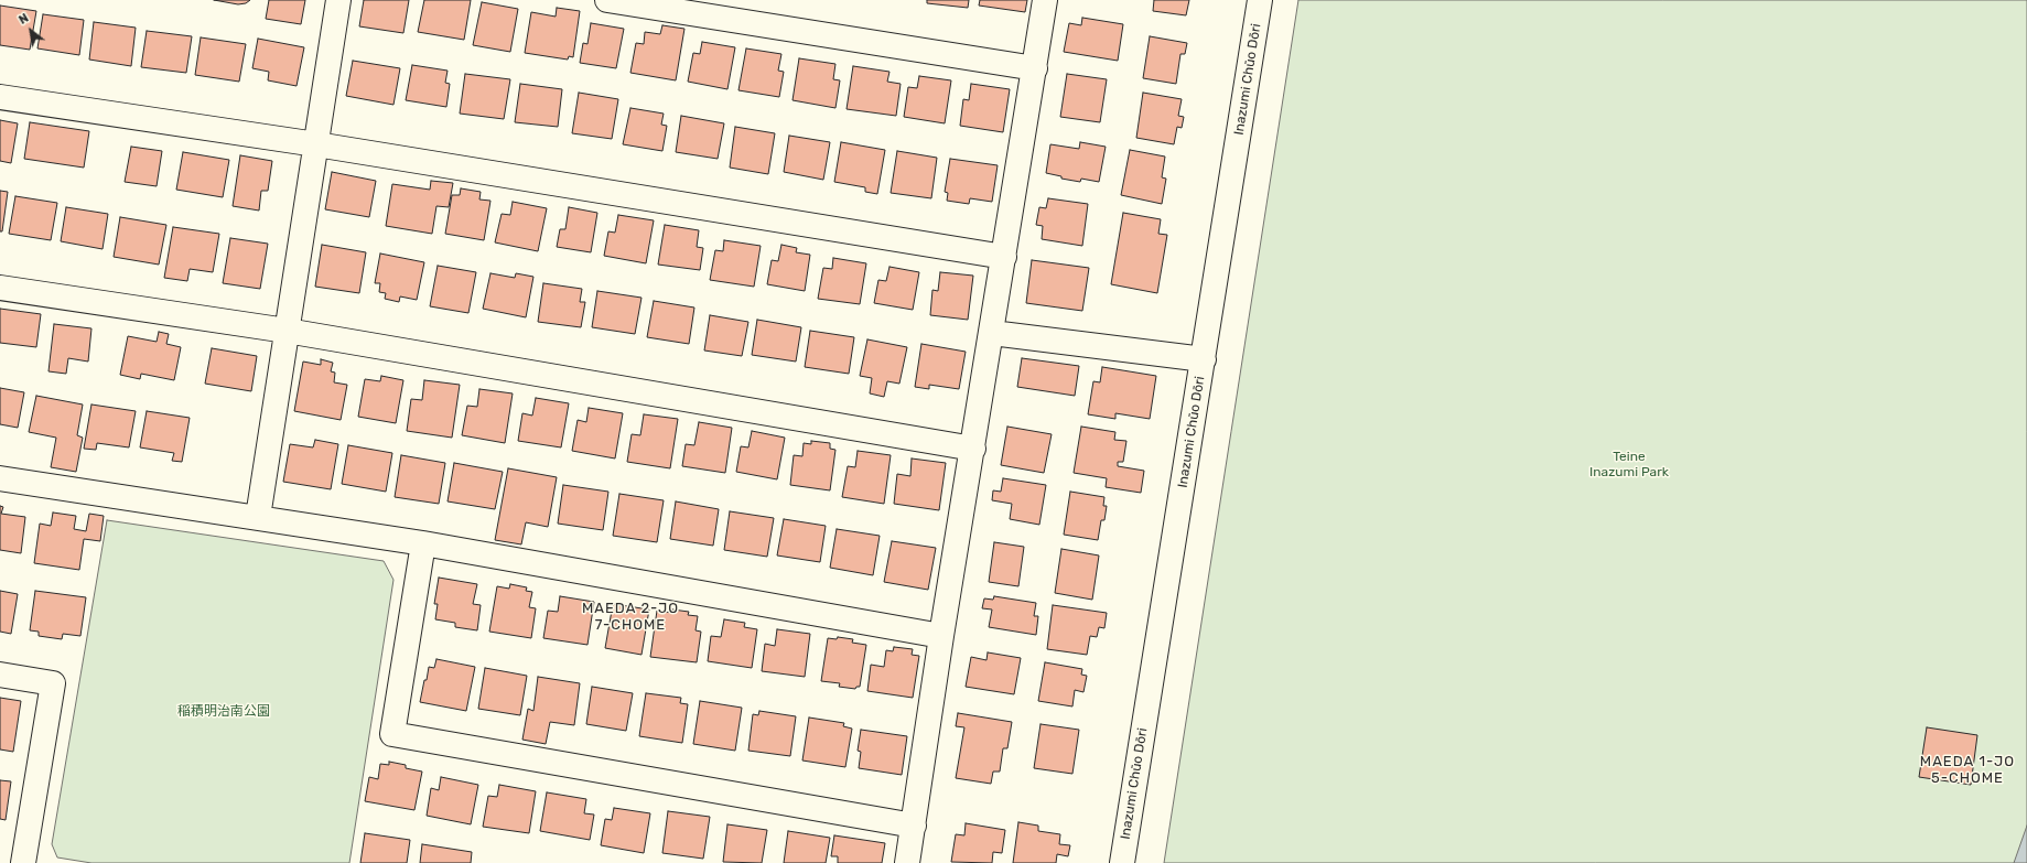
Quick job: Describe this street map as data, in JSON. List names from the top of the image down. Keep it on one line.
{"streets":{"street":["Inazumi Chūo Dōri"]},"districts":["MAEDA 2-JO 7-CHOME","MAEDA 1-JO 5-CHOME"],"parks":["Teine Inazumi Park","稲積明治南公園"],"north":"top left"}
